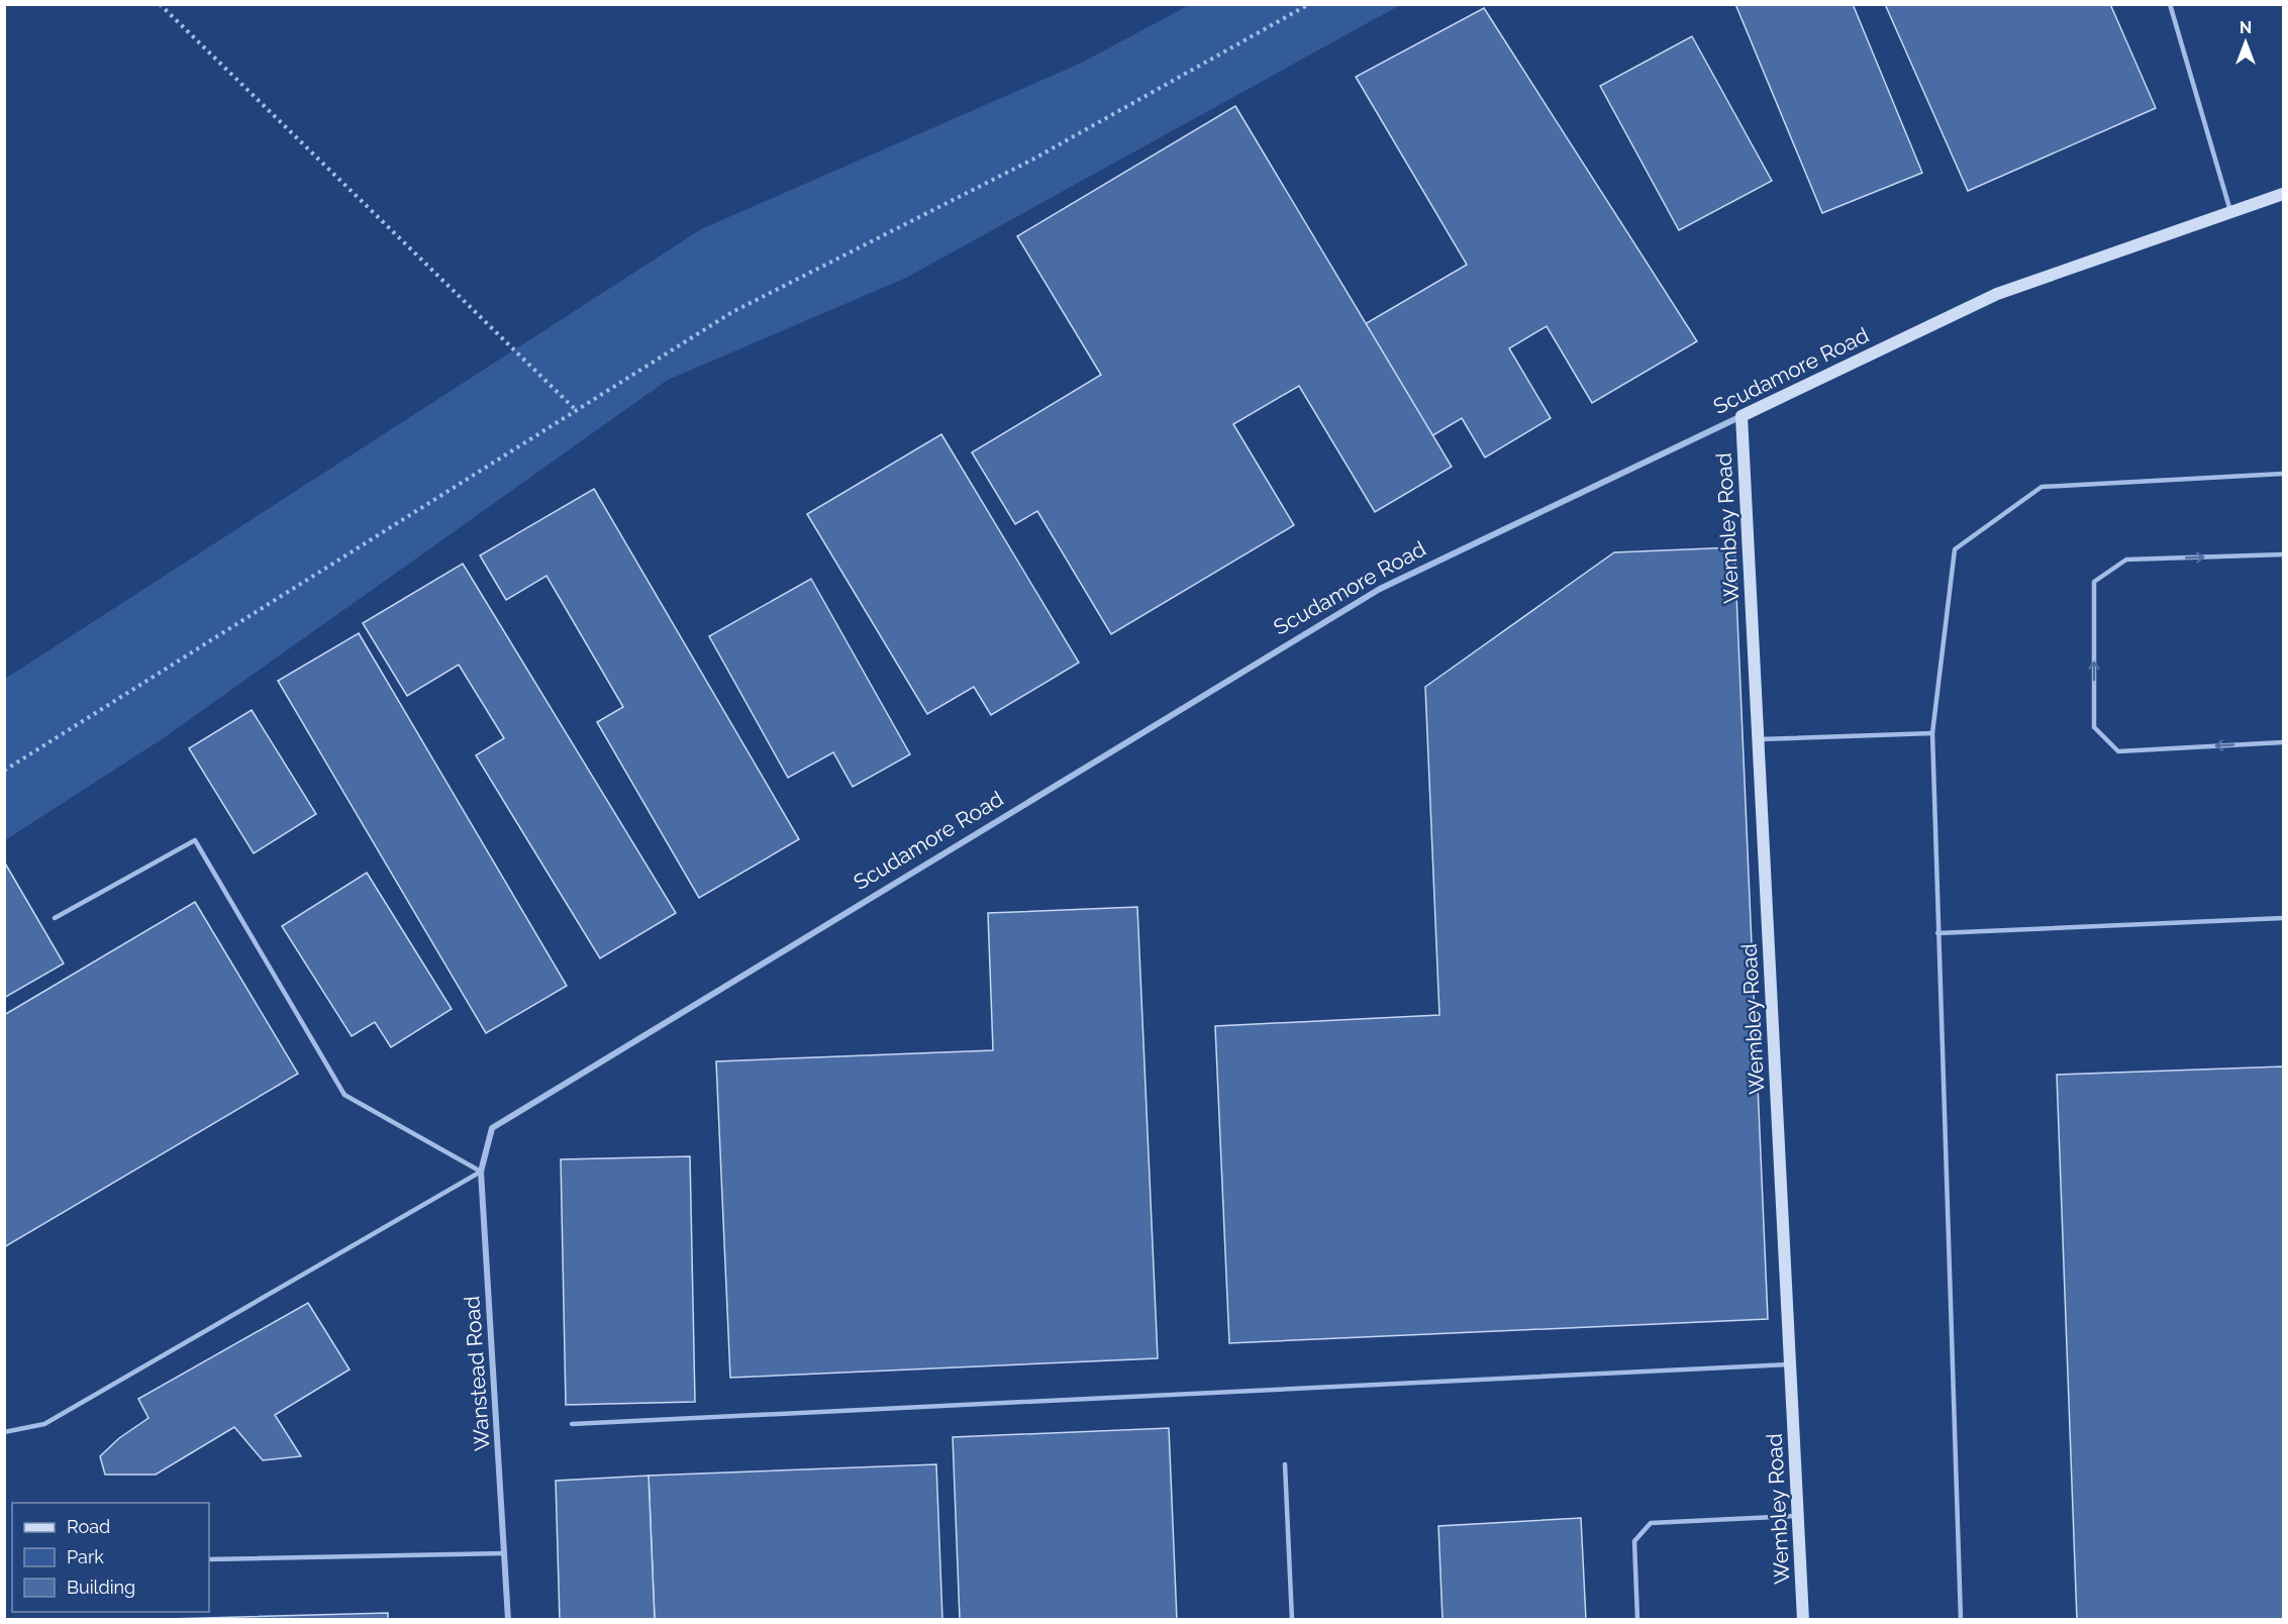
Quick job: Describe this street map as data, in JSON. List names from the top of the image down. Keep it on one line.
{"streets":{"street":["Scudamore Road","Wembley Road","Wanstead Road"]},"crossings":[["Scudamore Road","Wembley Road"],["Scudamore Road","Wanstead Road"]],"legend":["Road","Park","Building"],"north":"top"}
